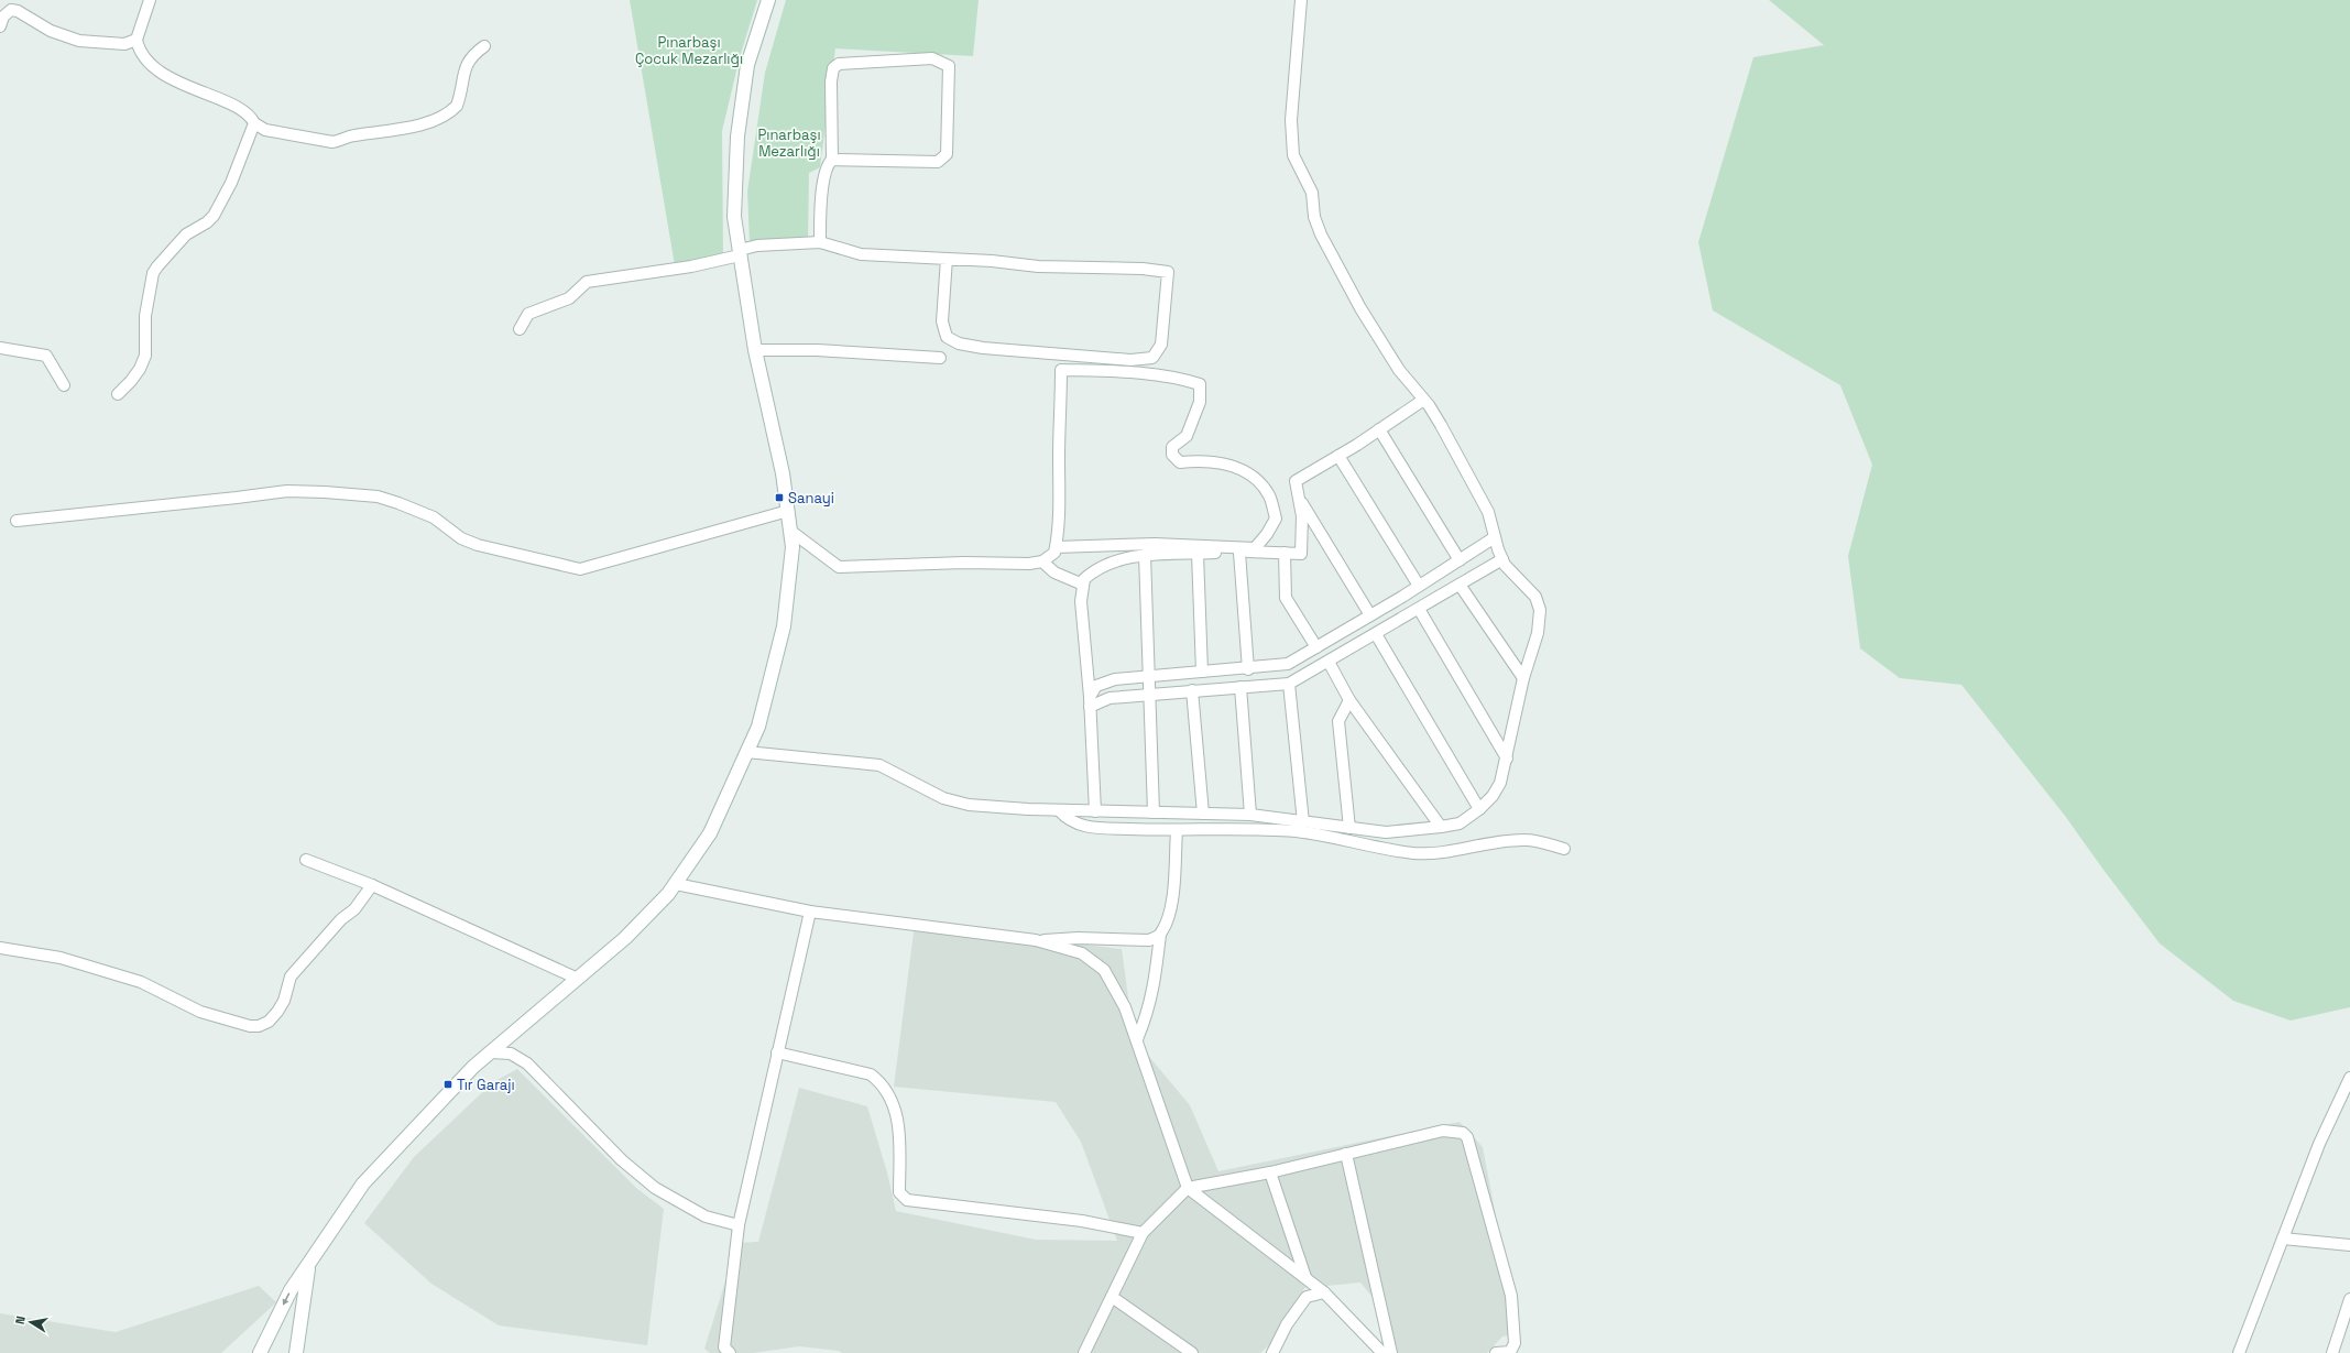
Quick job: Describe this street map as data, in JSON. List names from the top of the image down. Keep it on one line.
{"parks":["Pınarbaşı Çocuk Mezarlığı","Pınarbaşı Mezarlığı"],"places":{"transit":["Sanayi","Tır Garajı"]},"north":"left"}
